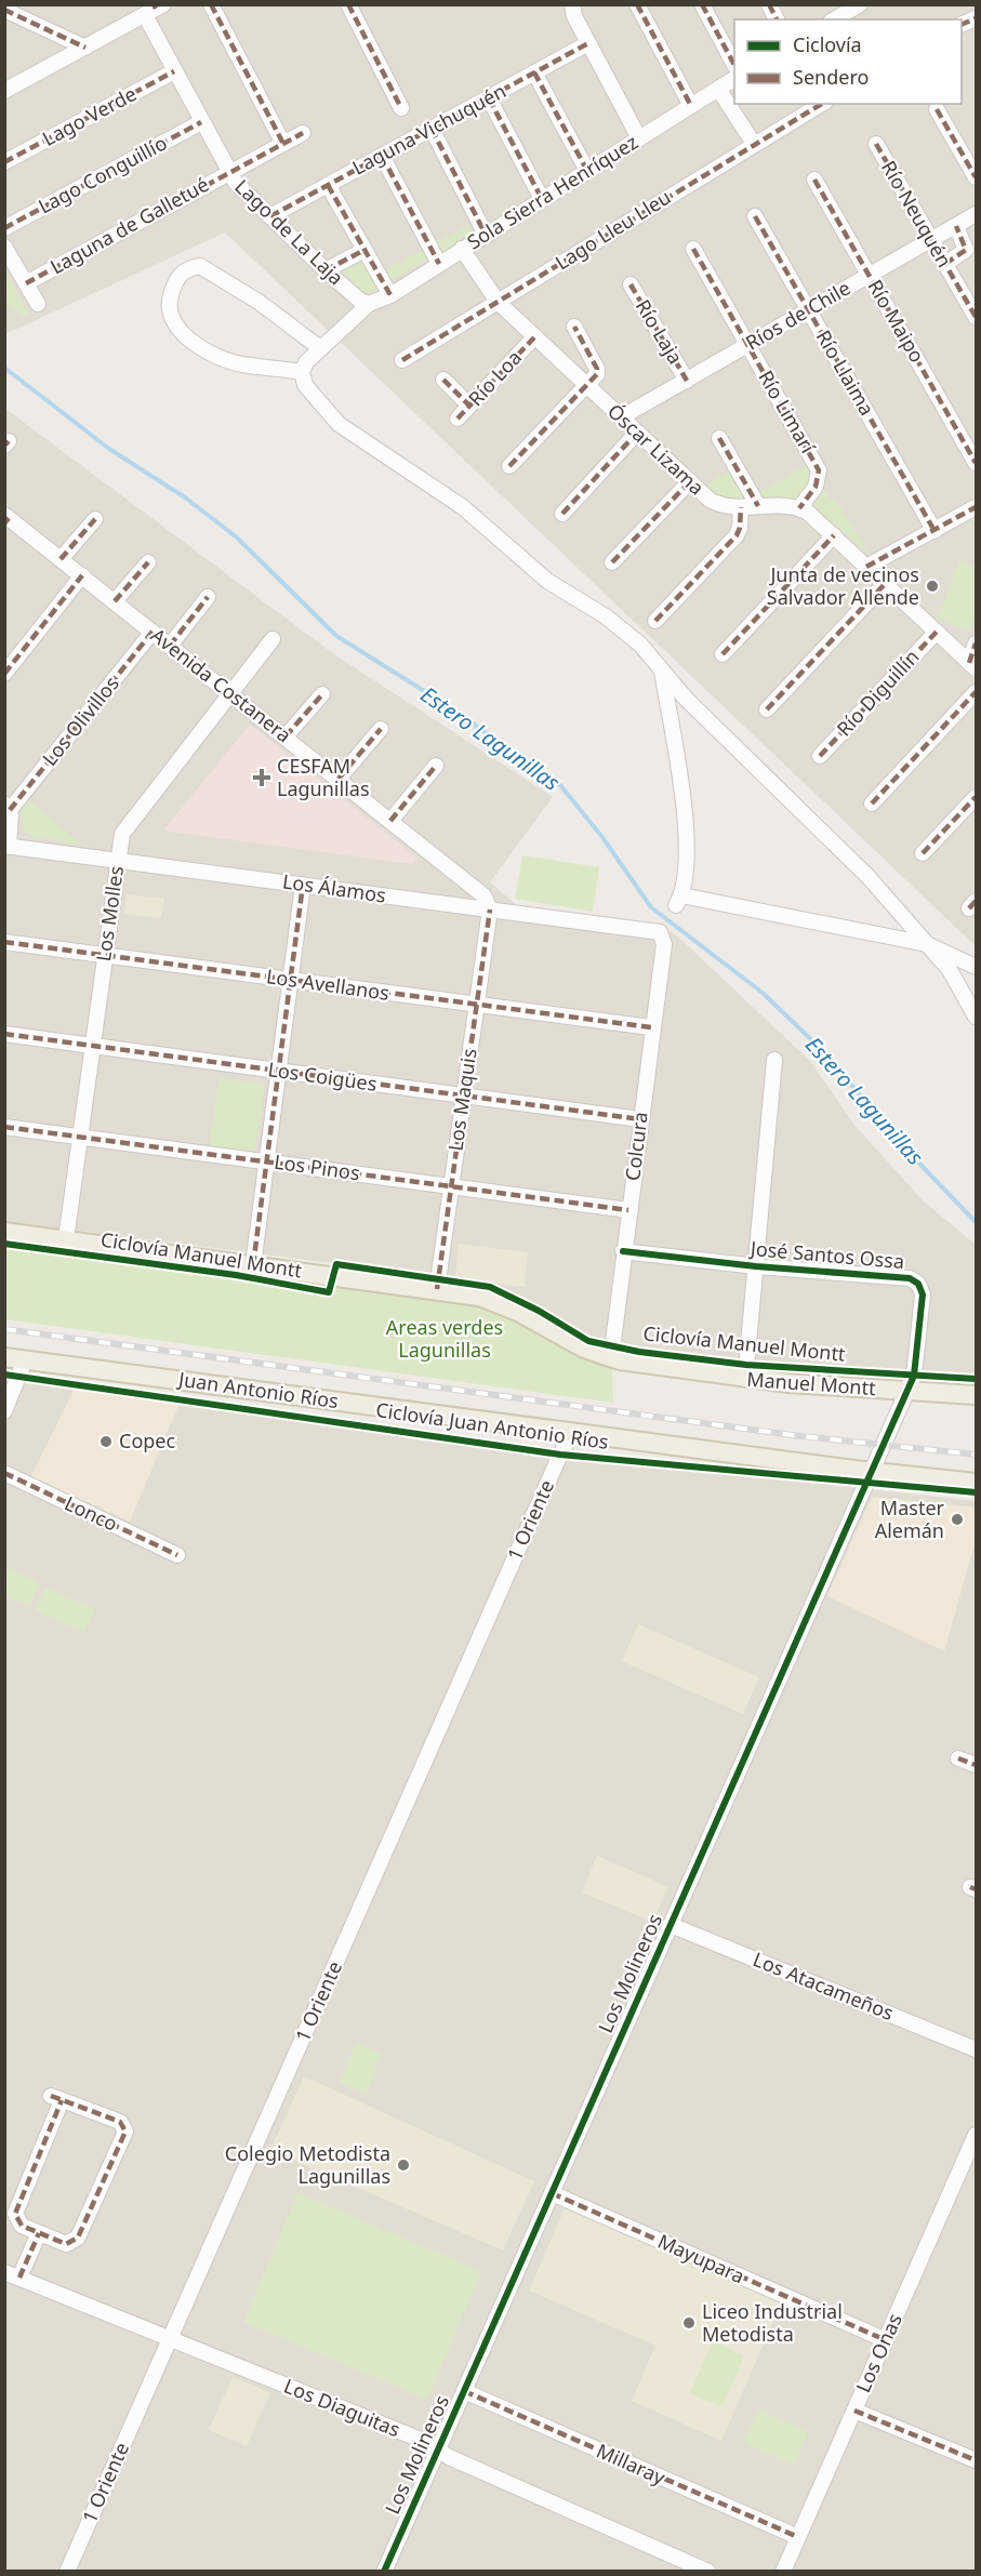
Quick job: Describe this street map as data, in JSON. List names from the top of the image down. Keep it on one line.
{"streets":{"main road":["Manuel Montt","Juan Antonio Ríos"],"street":["Lago Verde","Laguna Vichuquén","Lago Conguillío","Sola Sierra Henríquez","Río Neuquén","Laguna de Galletué","Lago Lleu Lleu","Lago de La Laja","Ríos de Chile","Río Maipo","Río Laja","Río Llaima","Río Loa","Río Limarí","Óscar Lizama","Avenida Costanera","Río Diguillín","Los Olivillos","Los Álamos","Los Molles","Los Avellanos","Los Coigües","Los Maquis","Colcura","Los Pinos","José Santos Ossa","Lonco","1 Oriente","Los Molineros","Los Atacameños","Mayupara","Los Onas","Los Diaguitas","Millaray"],"cycle path":["Ciclovía Manuel Montt","Ciclovía Juan Antonio Ríos"]},"crossings":[["Lago Verde","Lago de La Laja"],["Laguna Vichuquén","Lago de La Laja"],["Lago Conguillío","Lago de La Laja"],["Sola Sierra Henríquez","Lago de La Laja"],["Sola Sierra Henríquez","Óscar Lizama"],["Río Neuquén","Ríos de Chile"],["Laguna de Galletué","Lago de La Laja"],["Lago Lleu Lleu","Óscar Lizama"],["Ríos de Chile","Río Maipo"],["Ríos de Chile","Río Laja"],["Ríos de Chile","Río Llaima"],["Ríos de Chile","Río Limarí"],["Ríos de Chile","Óscar Lizama"],["Río Loa","Óscar Lizama"],["Río Limarí","Óscar Lizama"],["Avenida Costanera","Los Olivillos"],["Avenida Costanera","Los Álamos"],["Avenida Costanera","Los Molles"],["Avenida Costanera","Los Maquis"],["Los Álamos","Los Molles"],["Los Álamos","Los Maquis"],["Los Álamos","Colcura"],["Los Molles","Los Avellanos"],["Los Molles","Los Coigües"],["Los Molles","Los Pinos"],["Los Molles","Manuel Montt"],["Los Avellanos","Los Maquis"],["Los Avellanos","Colcura"],["Los Coigües","Los Maquis"],["Los Coigües","Colcura"],["Los Maquis","Los Pinos"],["Los Maquis","Manuel Montt"],["Colcura","Los Pinos"],["Colcura","José Santos Ossa"],["Colcura","Manuel Montt"],["José Santos Ossa","Manuel Montt"],["José Santos Ossa","Los Molineros"],["Manuel Montt","Los Molineros"],["Juan Antonio Ríos","1 Oriente"],["Juan Antonio Ríos","Los Molineros"],["1 Oriente","Los Diaguitas"],["Los Molineros","Los Atacameños"],["Los Molineros","Mayupara"],["Los Molineros","Los Diaguitas"],["Los Molineros","Millaray"],["Mayupara","Los Onas"],["Los Onas","Millaray"]],"water":["Estero Lagunillas"],"parks":["Areas verdes Lagunillas"],"places":{"other":["Junta de vecinos Salvador Allende","Copec","Master Alemán","Colegio Metodista Lagunillas","Liceo Industrial Metodista"],"health":["CESFAM Lagunillas"]},"legend":["Ciclovía","Sendero"]}
